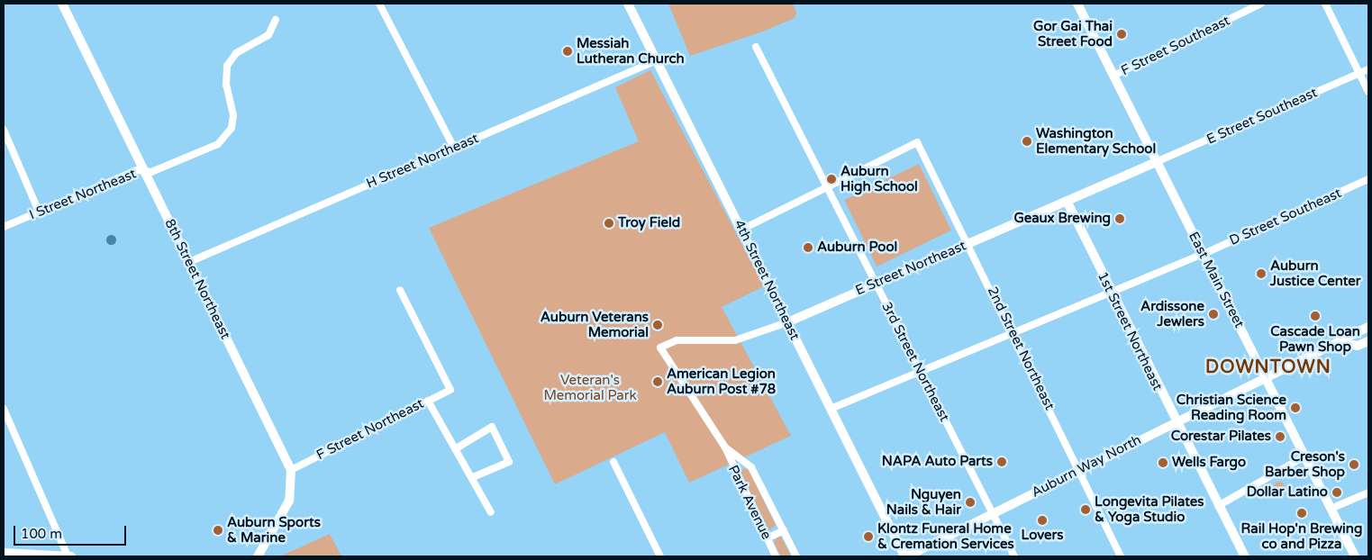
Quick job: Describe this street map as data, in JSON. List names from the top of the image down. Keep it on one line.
{"streets":{"street":["F Street Southeast","E Street Southeast","H Street Northeast","I Street Northeast","D Street Southeast","E Street Northeast","8th Street Northeast","4th Street Northeast","East Main Street","1st Street Northeast","2nd Street Northeast","3rd Street Northeast","F Street Northeast","Auburn Way North","Park Avenue"]},"crossings":[["F Street Southeast","East Main Street"],["E Street Southeast","E Street Northeast"],["E Street Southeast","East Main Street"],["H Street Northeast","8th Street Northeast"],["H Street Northeast","4th Street Northeast"],["I Street Northeast","8th Street Northeast"],["D Street Southeast","4th Street Northeast"],["D Street Southeast","East Main Street"],["D Street Southeast","1st Street Northeast"],["D Street Southeast","2nd Street Northeast"],["D Street Southeast","3rd Street Northeast"],["E Street Northeast","4th Street Northeast"],["E Street Northeast","East Main Street"],["E Street Northeast","1st Street Northeast"],["E Street Northeast","2nd Street Northeast"],["E Street Northeast","3rd Street Northeast"],["E Street Northeast","Park Avenue"],["8th Street Northeast","F Street Northeast"],["4th Street Northeast","Auburn Way North"],["East Main Street","Auburn Way North"],["1st Street Northeast","Auburn Way North"],["2nd Street Northeast","3rd Street Northeast"],["2nd Street Northeast","Auburn Way North"],["3rd Street Northeast","Auburn Way North"]],"districts":["DOWNTOWN"],"parks":["Veteran's Memorial Park"],"places":["Gor Gai Thai Street Food","Messiah Lutheran Church","Washington Elementary School","Auburn High School","Geaux Brewing","Troy Field","Auburn Pool","Auburn Justice Center","Ardissone Jewlers","Cascade Loan Pawn Shop","Auburn Veterans Memorial","American Legion Auburn Post #78","Christian Science Reading Room","Corestar Pilates","NAPA Auto Parts","Wells Fargo","Creson's Barber Shop","Dollar Latino","Nguyen Nails & Hair","Longevita Pilates & Yoga Studio","Rail Hop'n Brewing co and Pizza","Lovers","Auburn Sports & Marine","Klontz Funeral Home & Cremation Services"],"scale_bar":"100 m"}
